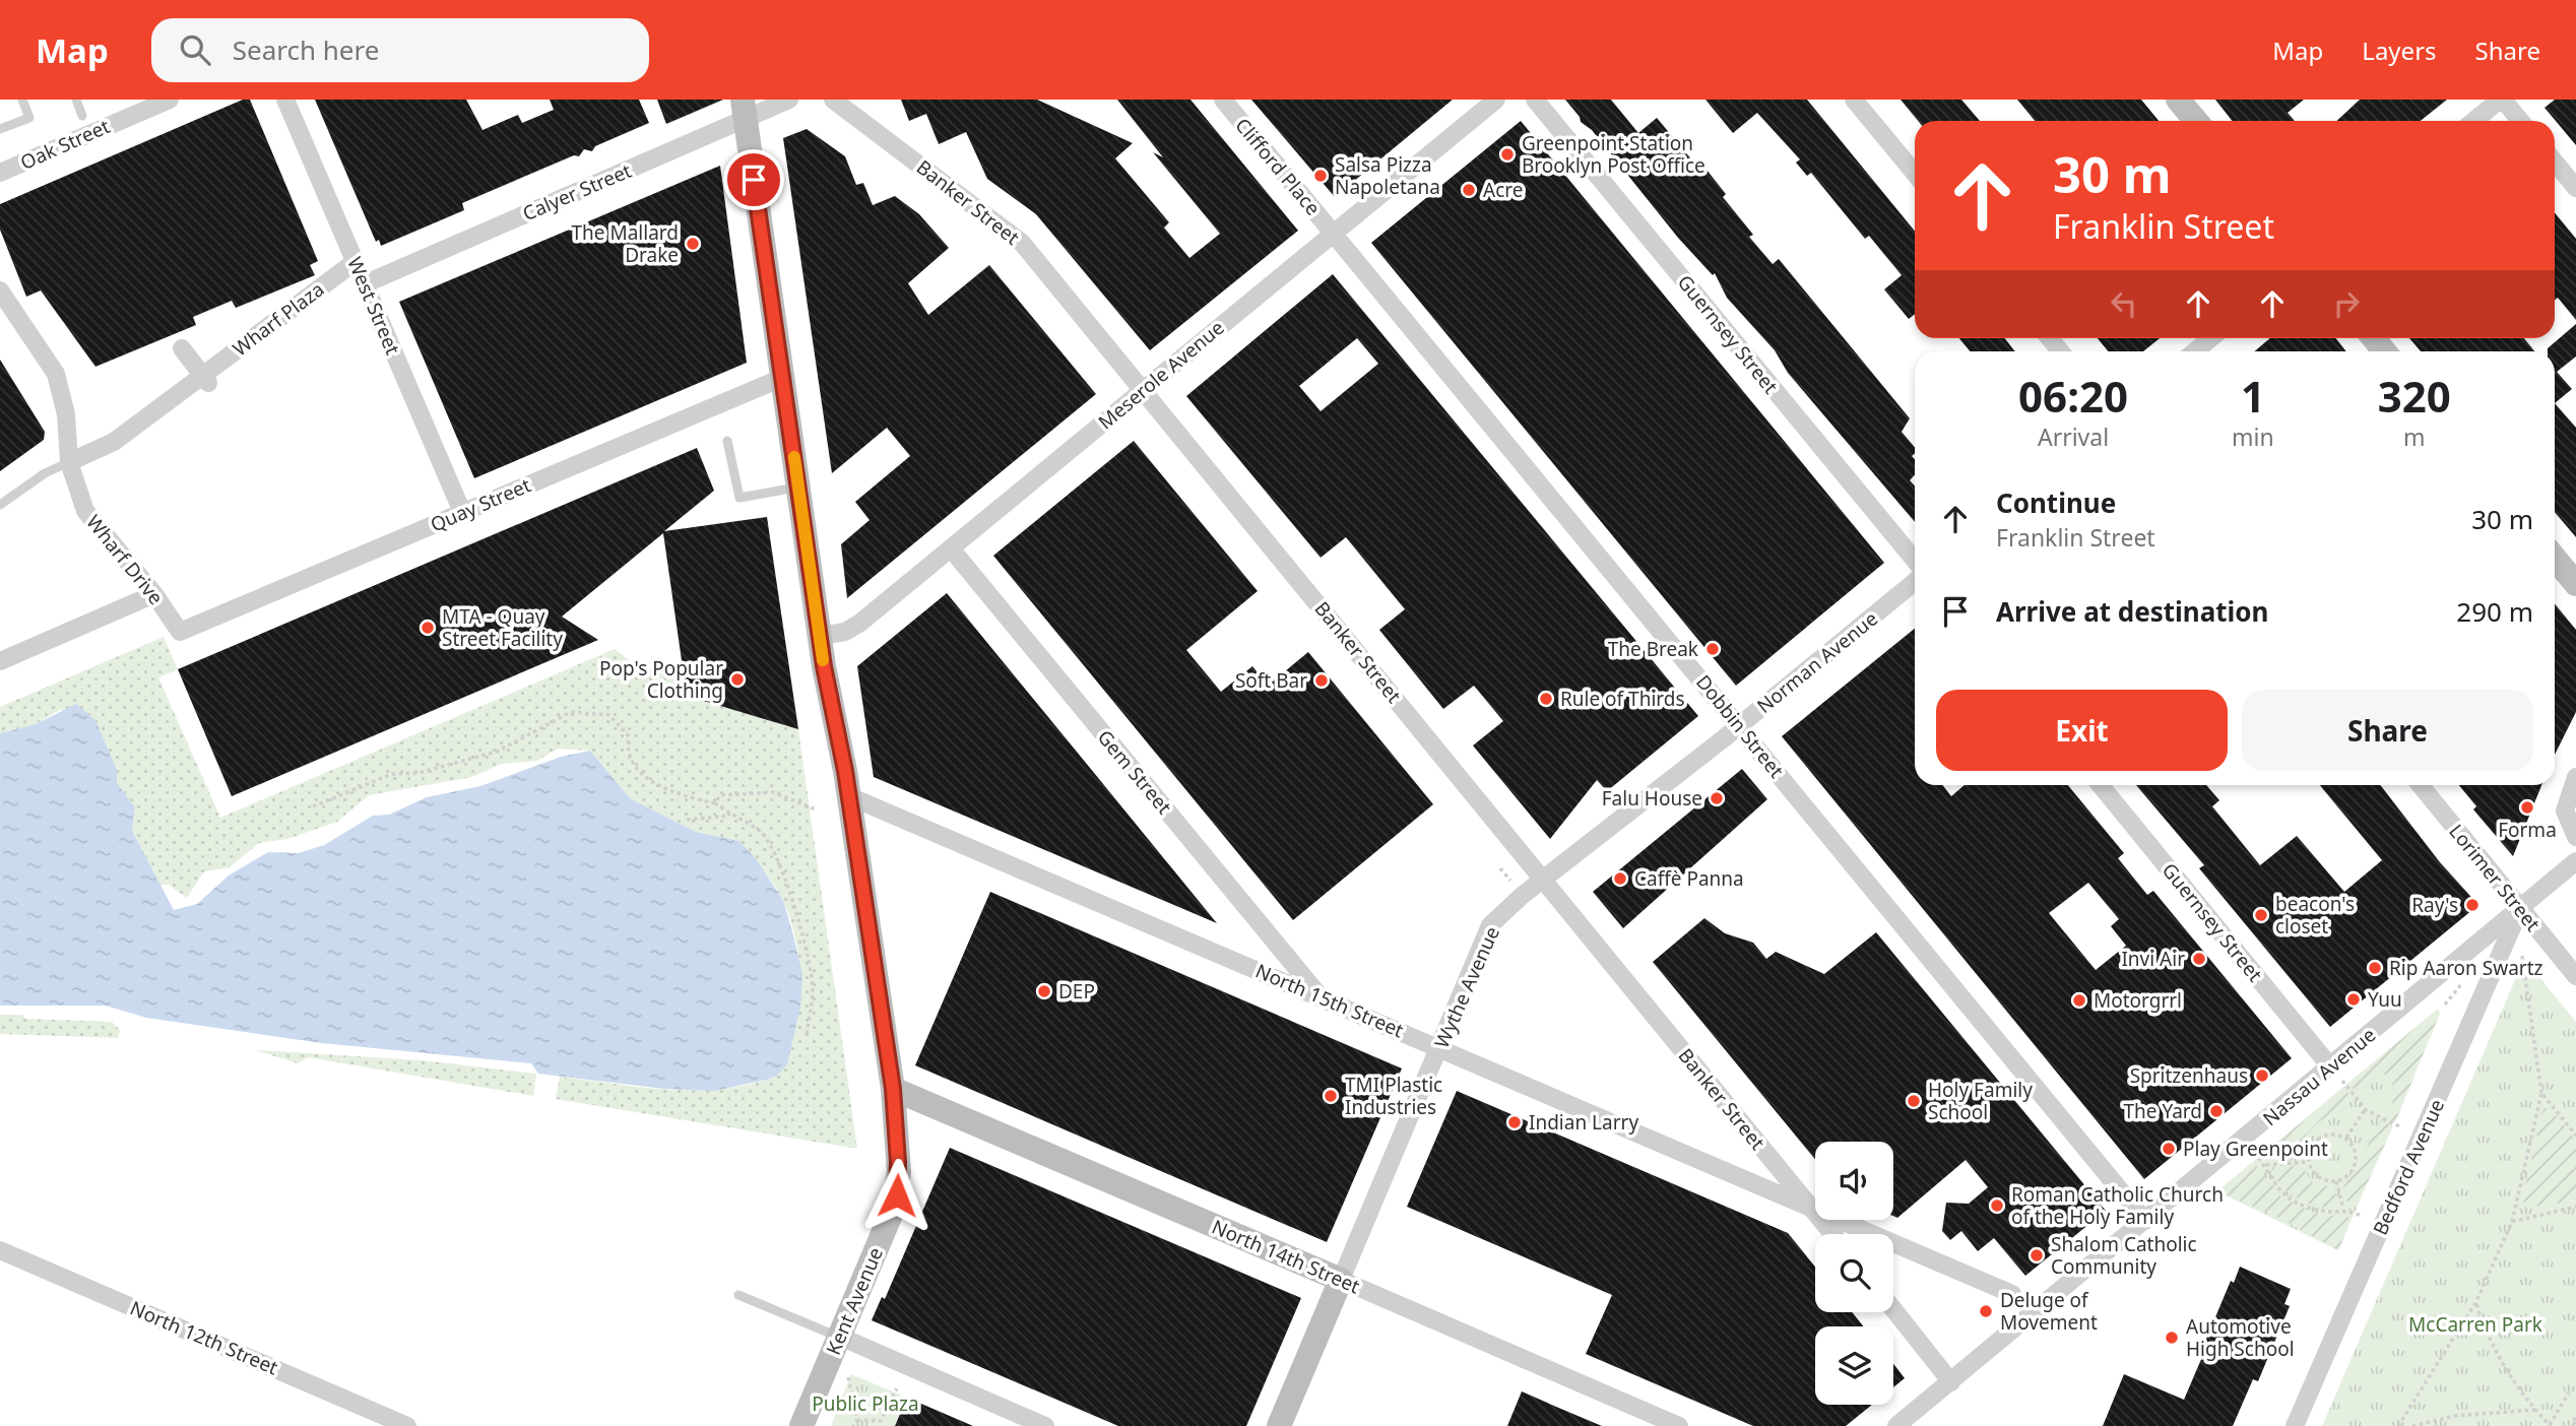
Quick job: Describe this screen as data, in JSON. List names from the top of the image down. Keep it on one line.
{"streets":{"main road":["Wythe Avenue","North 14th Street","Kent Avenue"],"street":["Oak Street","Clifford Place","Calyer Street","Banker Street","West Street","Wharf Plaza","Guernsey Street","Meserole Avenue","Quay Street","Wharf Drive","Norman Avenue","Dobbin Street","Gem Street","Lorimer Street","North 15th Street","Nassau Avenue","Bedford Avenue","North 12th Street"]},"crossings":[["Clifford Place","Meserole Avenue"],["Clifford Place","Dobbin Street"],["Calyer Street","West Street"],["Calyer Street","Kent Avenue"],["Banker Street","Meserole Avenue"],["Banker Street","Norman Avenue"],["Banker Street","Wythe Avenue"],["Banker Street","North 15th Street"],["West Street","Wharf Plaza"],["West Street","Quay Street"],["Wharf Plaza","Wharf Drive"],["Guernsey Street","Nassau Avenue"],["Meserole Avenue","Dobbin Street"],["Meserole Avenue","Gem Street"],["Meserole Avenue","Kent Avenue"],["Quay Street","Wharf Drive"],["Quay Street","Kent Avenue"],["Norman Avenue","Dobbin Street"],["Norman Avenue","Wythe Avenue"],["Dobbin Street","Nassau Avenue"],["Gem Street","North 15th Street"],["Lorimer Street","Nassau Avenue"],["Lorimer Street","Bedford Avenue"],["Wythe Avenue","North 15th Street"],["Wythe Avenue","North 14th Street"],["North 15th Street","Kent Avenue"],["Nassau Avenue","Bedford Avenue"],["North 14th Street","Kent Avenue"]],"parks":["McCarren Park","Public Plaza"],"places":["Greenpoint Station Brooklyn Post Office","Salsa Pizza Napoletana","Acre","The Mallard Drake","MTA - Quay Street Facility","The Break","Pop's Popular Clothing","Soft Bar","Rule of Thirds","Falu House","Forma","Caffè Panna","Ray's","beacon's closet","Invi Air","Rip Aaron Swartz","DEP","Yuu","Motorgrrl","Spritzenhaus","TMI Plastic Industries","Holy Family School","The Yard","Indian Larry","Play Greenpoint","Roman Catholic Church of the Holy Family","Shalom Catholic Community","Deluge of Movement","Automotive High School"],"page":{"header":"Map","search":"Search here","nav":["Map","Layers","Share"],"turn":["30 m","Franklin Street"],"eta":["06:20","Arrival","1","min","320","m"],"list":[{"name":"Continue","note":"Franklin Street","value":"30 m"},{"name":"Arrive at destination","value":"290 m"}],"buttons":["Exit","Share"]}}
